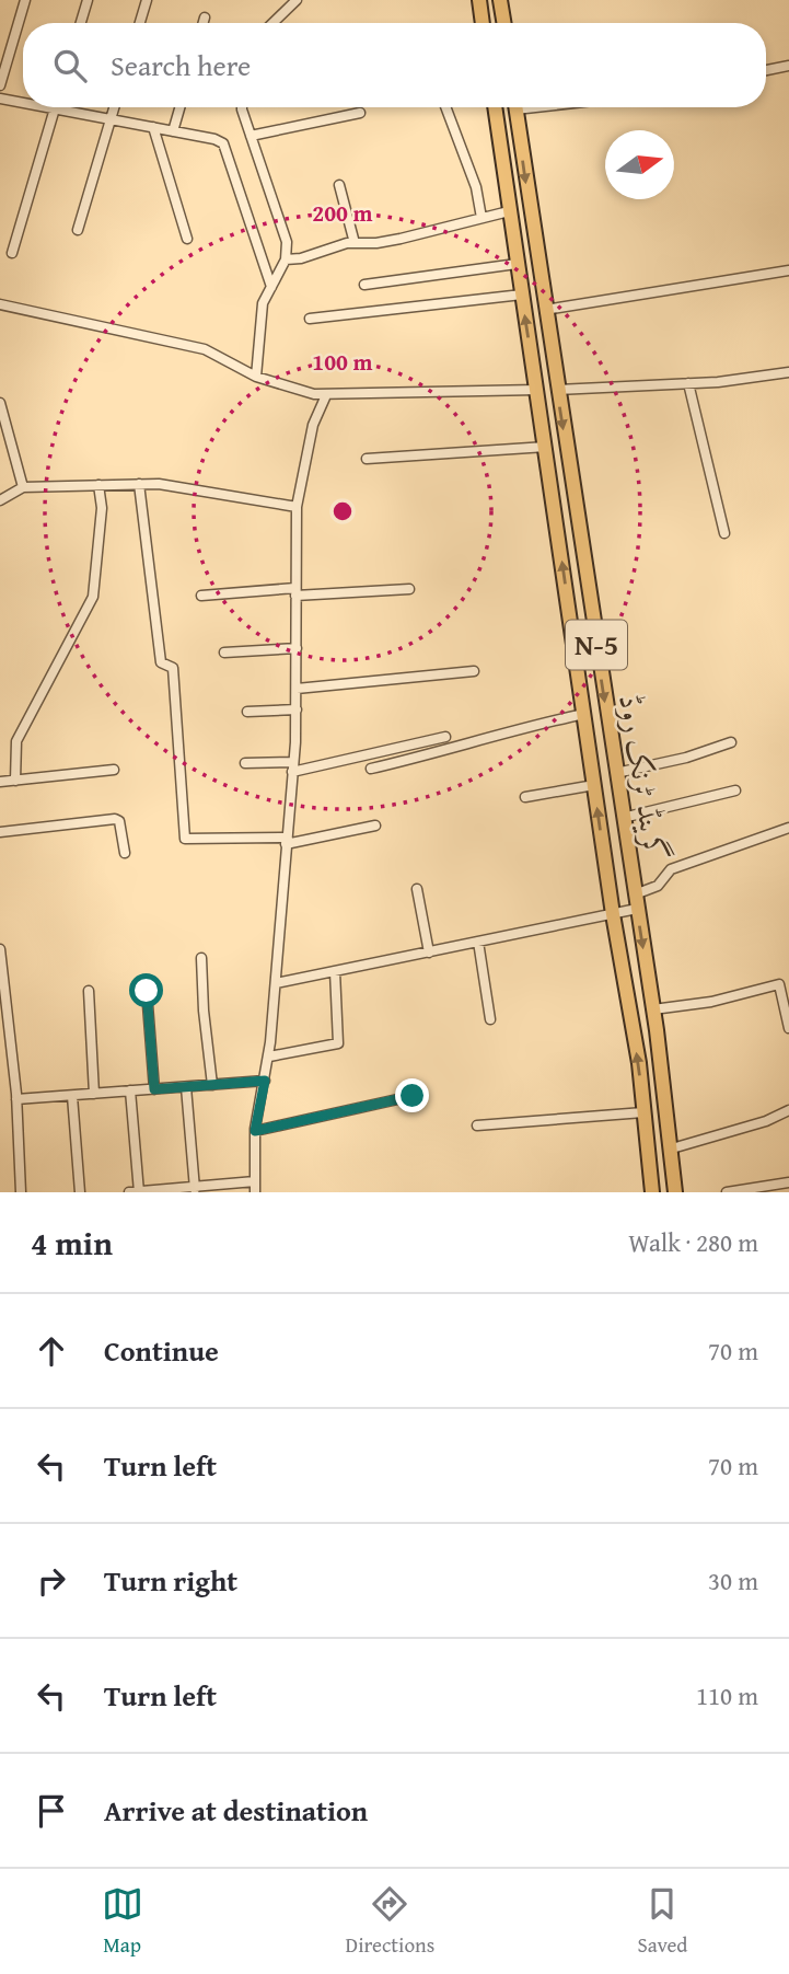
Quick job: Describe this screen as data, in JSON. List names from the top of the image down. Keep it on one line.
{"streets":{"highway":["N-5","گرینڈ ٹرنک روڈ"]},"north":"right","page":{"search":"Search here","heading":["4 min","Walk · 280 m"],"list":[["Continue","70 m"],["Turn left","70 m"],["Turn right","30 m"],["Turn left","110 m"],"Arrive at destination"],"nav":["Map","Directions","Saved"]},"rings":["200 m","100 m"]}
